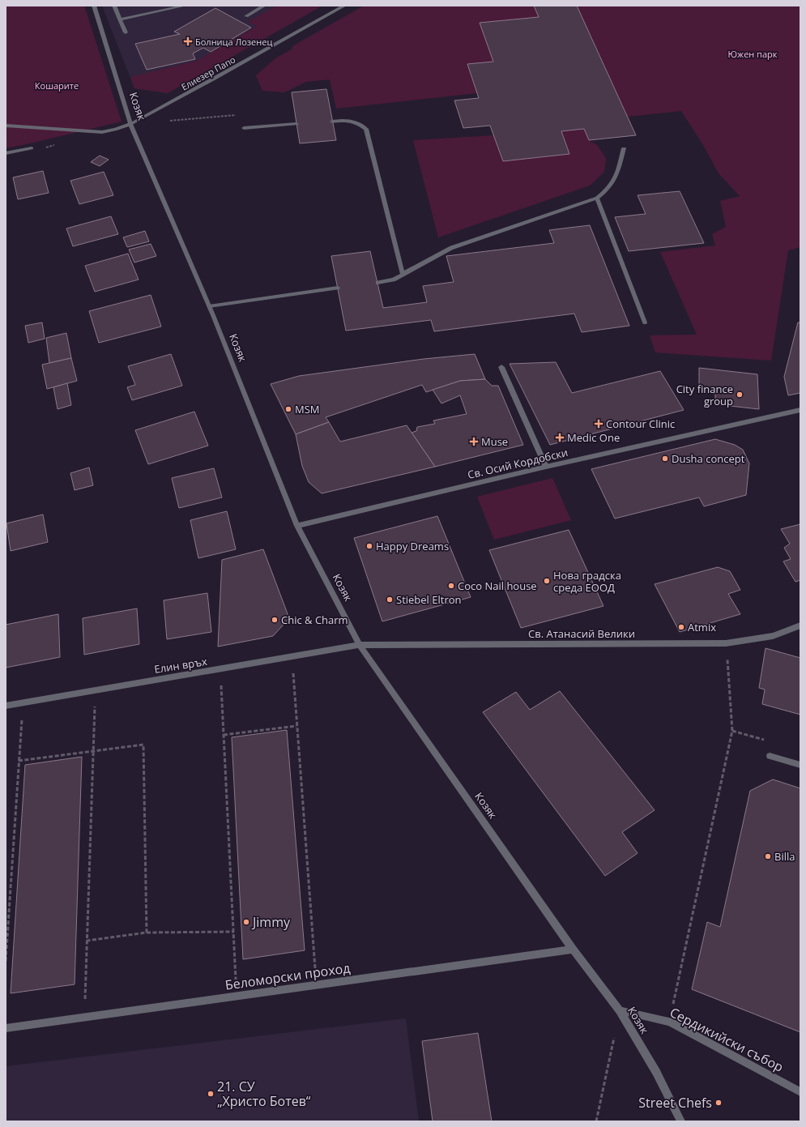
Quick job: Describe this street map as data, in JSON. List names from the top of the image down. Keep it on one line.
{"streets":{"street":["Елиезер Папо","Козяк","Св. Осий Кордобски","Св. Атанасий Велики","Елин връх","Беломорски проход","Сердикийски събор"]},"crossings":[["Елиезер Папо","Козяк"],["Козяк","Св. Осий Кордобски"],["Козяк","Св. Атанасий Велики"],["Козяк","Елин връх"],["Козяк","Беломорски проход"],["Козяк","Сердикийски събор"],["Св. Атанасий Велики","Елин връх"]],"parks":["Южен парк","Кошарите"],"places":{"health":["Болница Лозенец","Contour Clinic","Medic One","Muse"],"other":["City finance group","MSM","Dusha concept","Happy Dreams","Нова градска среда ЕООД","Coco Nail house","Stiebel Eltron","Chic & Charm","Atmix","Billa","Jimmy","21. СУ „Христо Ботев“","Street Chefs"]}}
